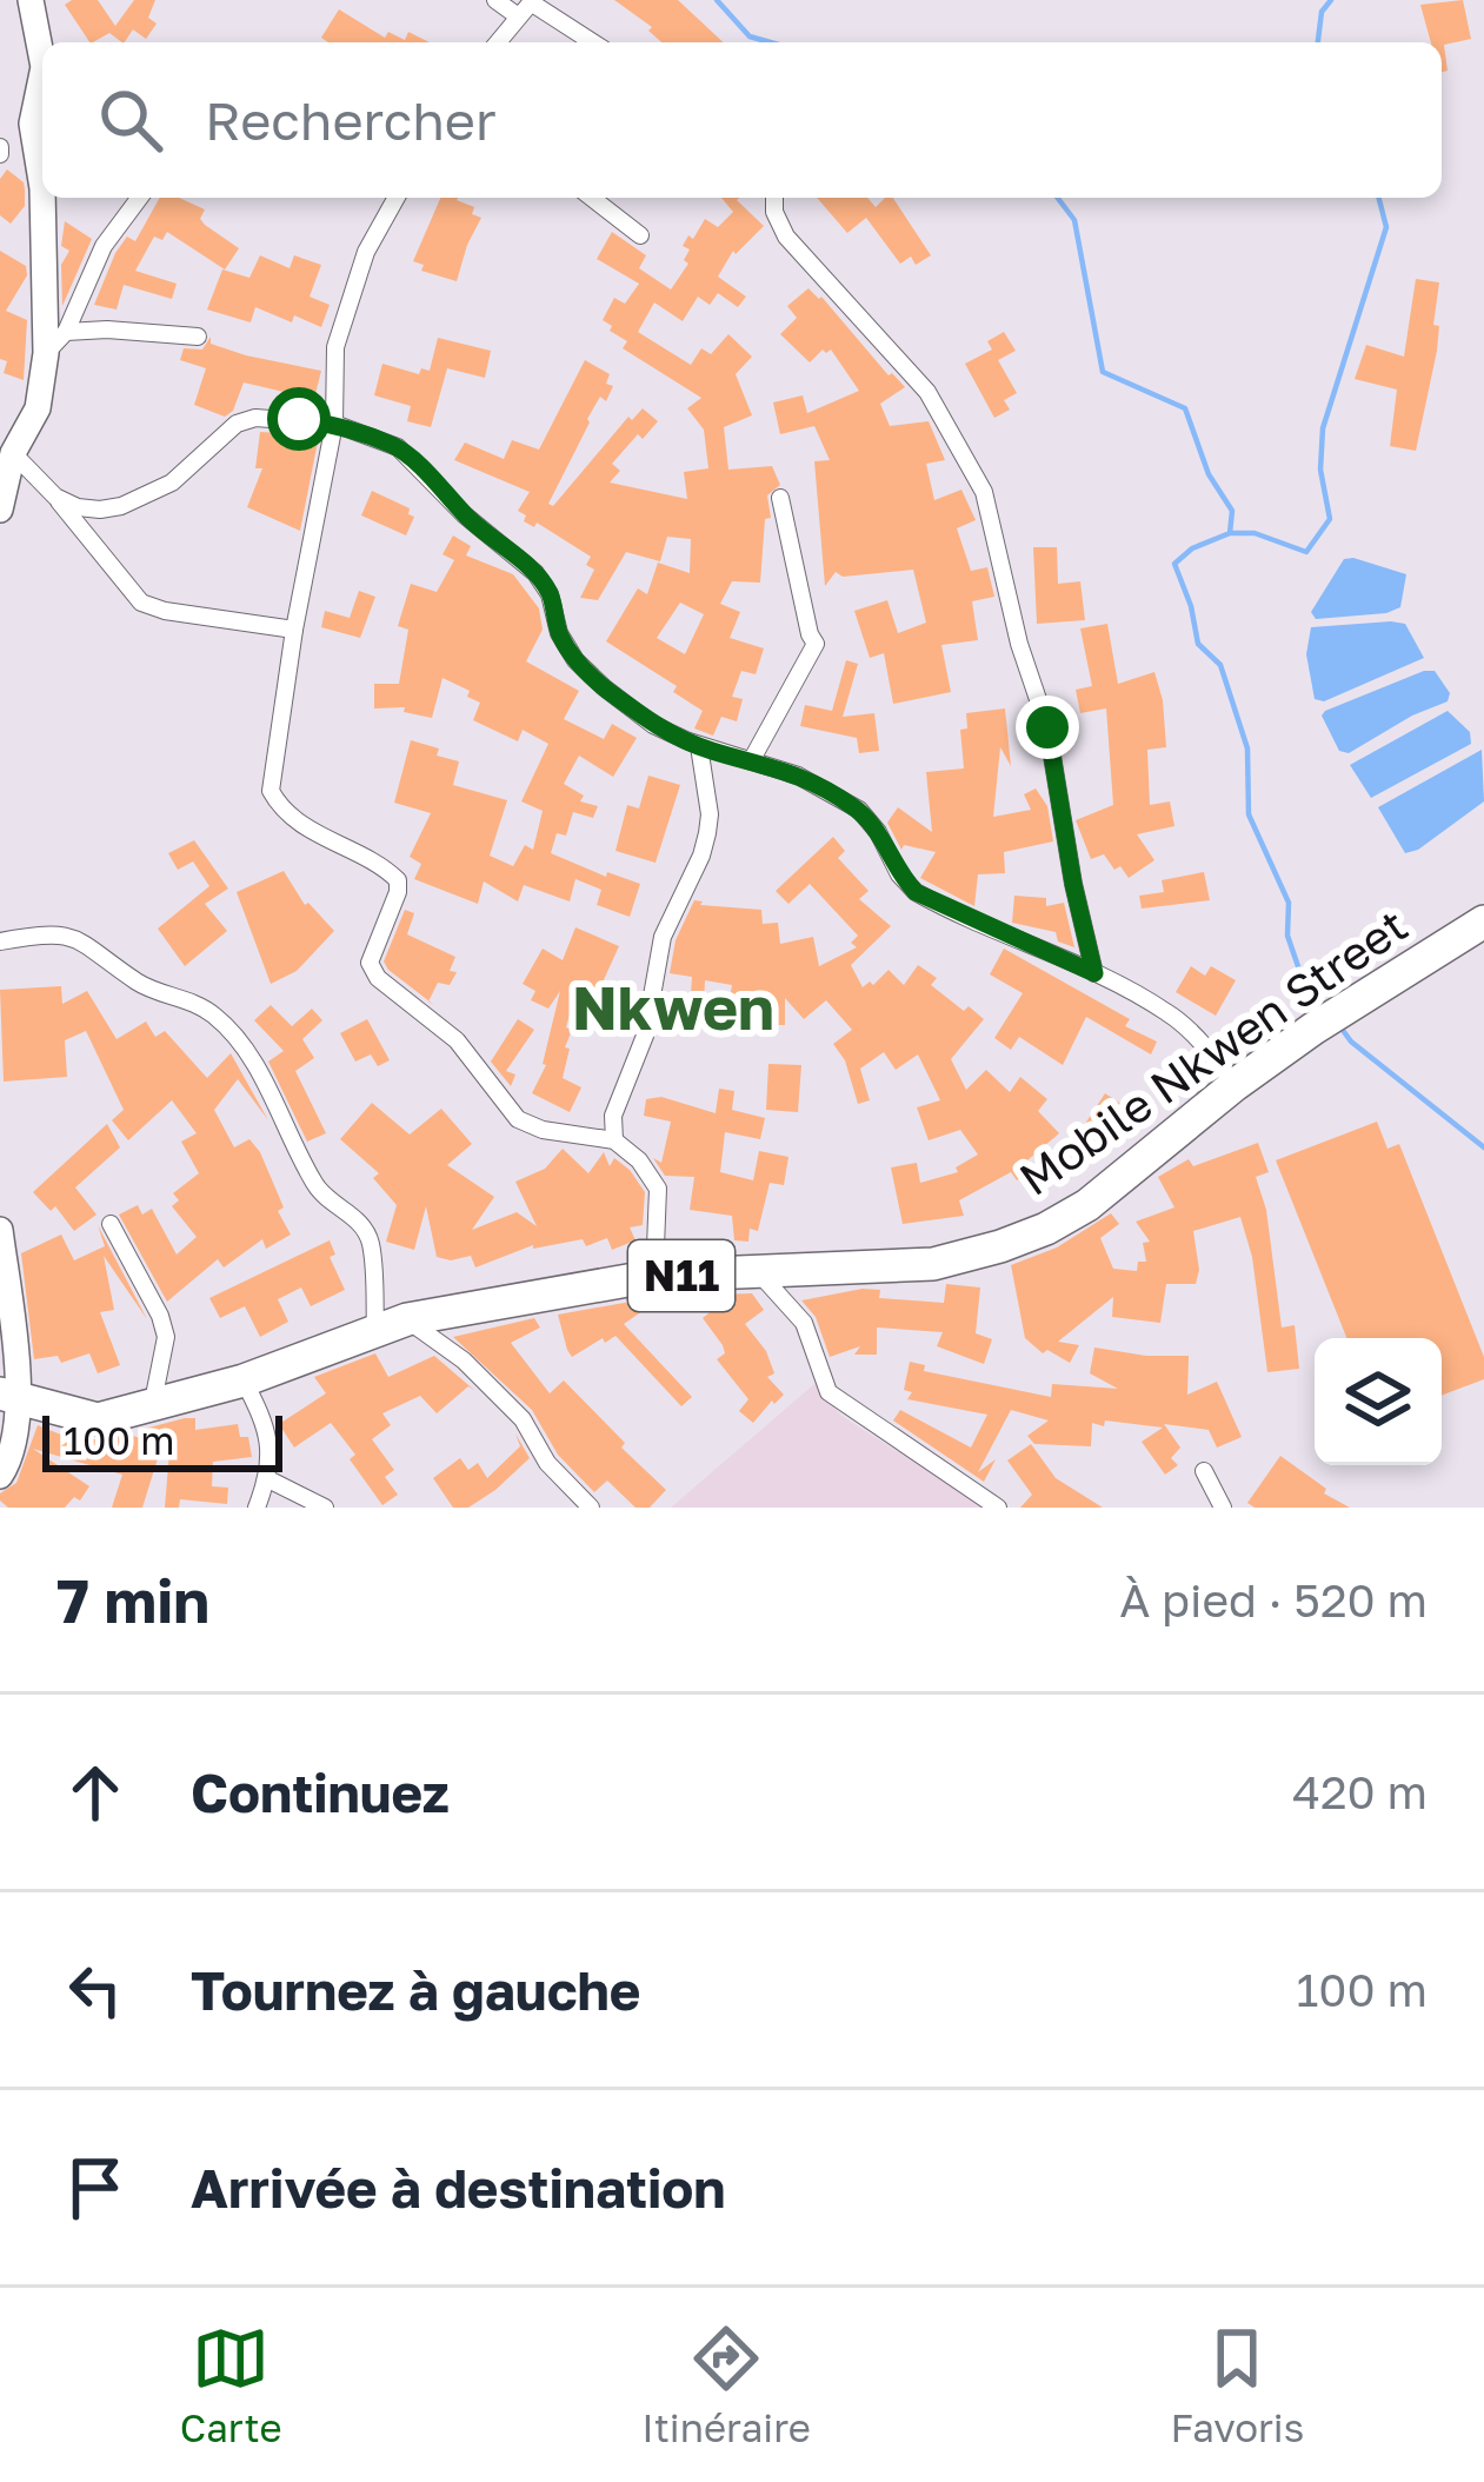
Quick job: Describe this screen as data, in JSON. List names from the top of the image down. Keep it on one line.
{"streets":{"highway":["Mobile Nkwen Street","N11"]},"districts":["Nkwen"],"scale_bar":"100 m","page":{"search":"Rechercher","scale":"100 m","heading":["7 min","À pied · 520 m"],"list":[["Continuez","420 m"],["Tournez à gauche","100 m"],"Arrivée à destination"],"nav":["Carte","Itinéraire","Favoris"]}}
